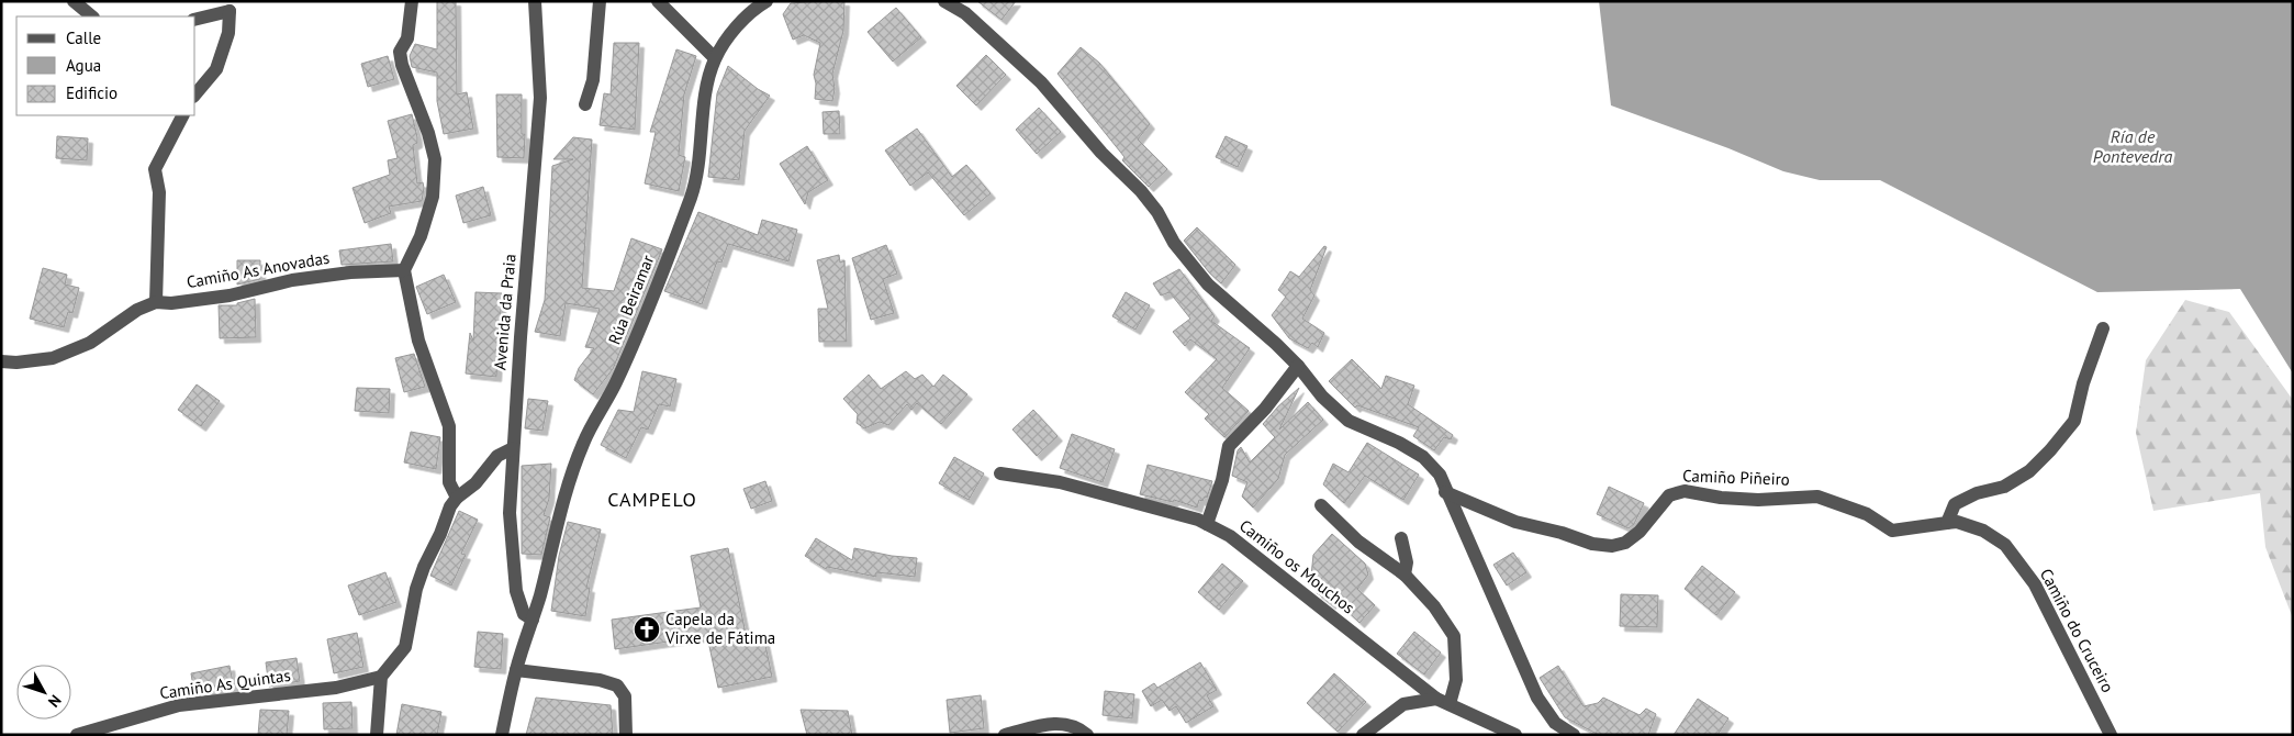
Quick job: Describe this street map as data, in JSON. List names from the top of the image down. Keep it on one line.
{"streets":{"street":["Camiño As Anovadas","Rúa Beiramar","Avenida da Praia","Camiño Piñeiro","Camiño os Mouchos","Camiño do Cruceiro","Camiño As Quintas"]},"crossings":[["Rúa Beiramar","Avenida da Praia"],["Camiño Piñeiro","Camiño do Cruceiro"]],"districts":["CAMPELO"],"water":["Ría de Pontevedra"],"places":{"church":["Capela da Virxe de Fátima"]},"legend":["Calle","Agua","Edificio"],"north":"bottom right"}
